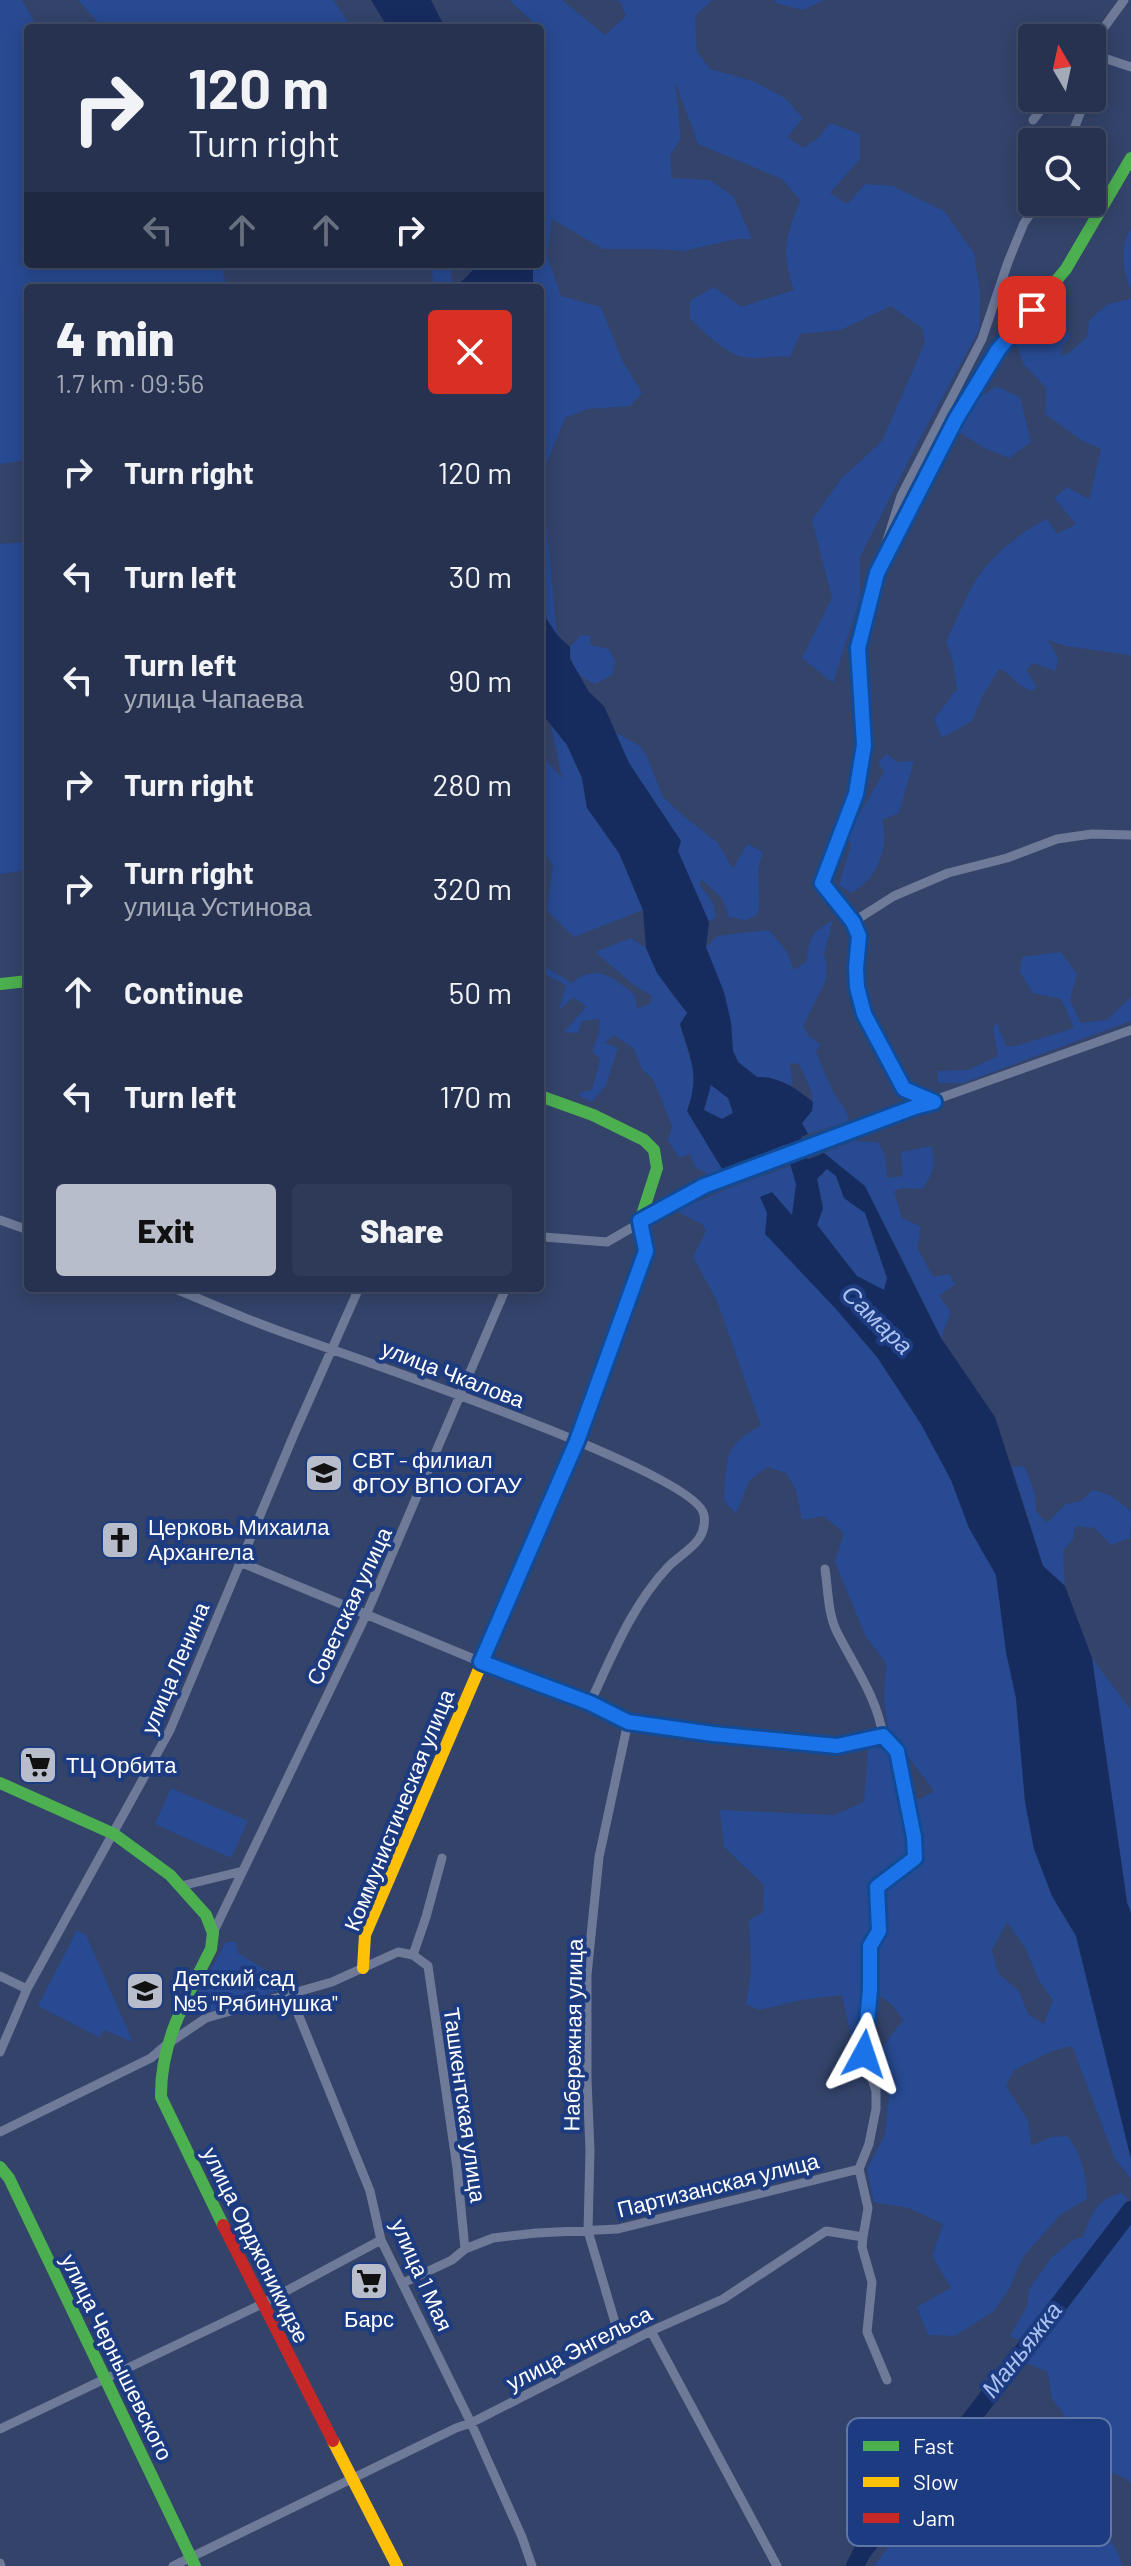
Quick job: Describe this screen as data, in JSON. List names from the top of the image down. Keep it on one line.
{"streets":{"street":["улица Чкалова","Советская улица","улица Ленина","Коммунистическая улица","Набережная улица","Ташкентская улица","Партизанская улица","улица Орджоникидзе","улица 1 Мая","улица Энгельса","улица Чернышевского"]},"crossings":[["улица Чкалова","Советская улица"],["улица Чкалова","улица Ленина"],["улица Чкалова","Коммунистическая улица"],["Советская улица","улица Орджоникидзе"],["Набережная улица","Партизанская улица"],["Набережная улица","улица Энгельса"],["Ташкентская улица","Партизанская улица"],["Партизанская улица","улица 1 Мая"],["улица Орджоникидзе","улица Энгельса"],["улица 1 Мая","улица Энгельса"],["улица Энгельса","улица Чернышевского"]],"water":["Самара","Маньяжка"],"places":{"school or university":["СВТ - филиал ФГОУ ВПО ОГАУ","Детский сад №5 \"Рябинушка\""],"church":["Церковь Михаила Архангела"],"supermarket":["ТЦ Орбита","Барс"]},"legend":["Fast","Slow","Jam"],"north":"top","page":{"turn":["120 m","Turn right"],"heading":["4 min","1.7 km · 09:56"],"list":[{"name":"Turn right","value":"120 m"},{"name":"Turn left","value":"30 m"},{"name":"Turn left","note":"улица Чапаева","value":"90 m"},{"name":"Turn right","value":"280 m"},{"name":"Turn right","note":"улица Устинова","value":"320 m"},{"name":"Continue","value":"50 m"},{"name":"Turn left","value":"170 m"}],"buttons":["Exit","Share"]}}
